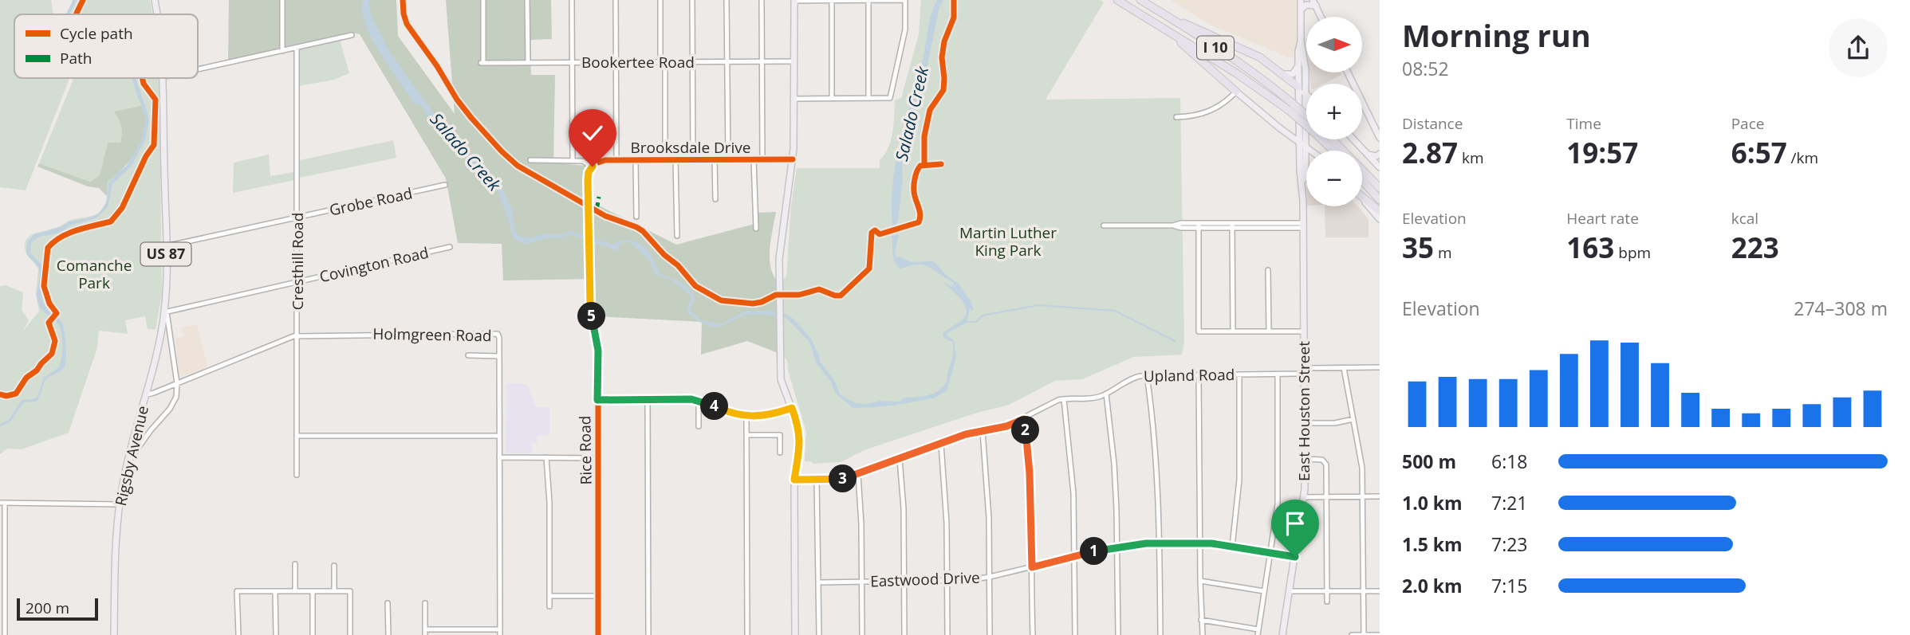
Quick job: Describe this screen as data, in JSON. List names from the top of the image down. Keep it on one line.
{"streets":{"highway":["I 10"],"main road":["US 87","East Houston Street","Rigsby Avenue"],"street":["Bookertee Road","Brooksdale Drive","Grobe Road","Cresthill Road","Covington Road","Holmgreen Road","Upland Road","Rice Road","Eastwood Drive"]},"crossings":[["Brooksdale Drive","Rice Road"],["Grobe Road","Cresthill Road"],["Grobe Road","Rigsby Avenue"],["Cresthill Road","Covington Road"],["Cresthill Road","Holmgreen Road"],["Covington Road","Rigsby Avenue"],["Holmgreen Road","Rigsby Avenue"],["Upland Road","East Houston Street"],["East Houston Street","Eastwood Drive"]],"water":["Salado Creek"],"parks":["Martin Luther King Park","Comanche Park"],"legend":["Cycle path","Path"],"scale_bar":"200 m","north":"right","page":{"heading":["Morning run","08:52"],"map_buttons":["+","−"],"stats":[["Distance","2.87 km"],["Time","19:57"],["Pace","6:57 /km"],["Elevation","35 m"],["Heart rate","163 bpm"],["kcal","223"]],"chart":["Elevation","274–308 m"],"pins":["5","4","2","3","1"],"list":[{"name":"500 m","note":"6:18"},{"name":"1.0 km","note":"7:21"},{"name":"1.5 km","note":"7:23"},{"name":"2.0 km","note":"7:15"}],"scale":"200 m"}}
